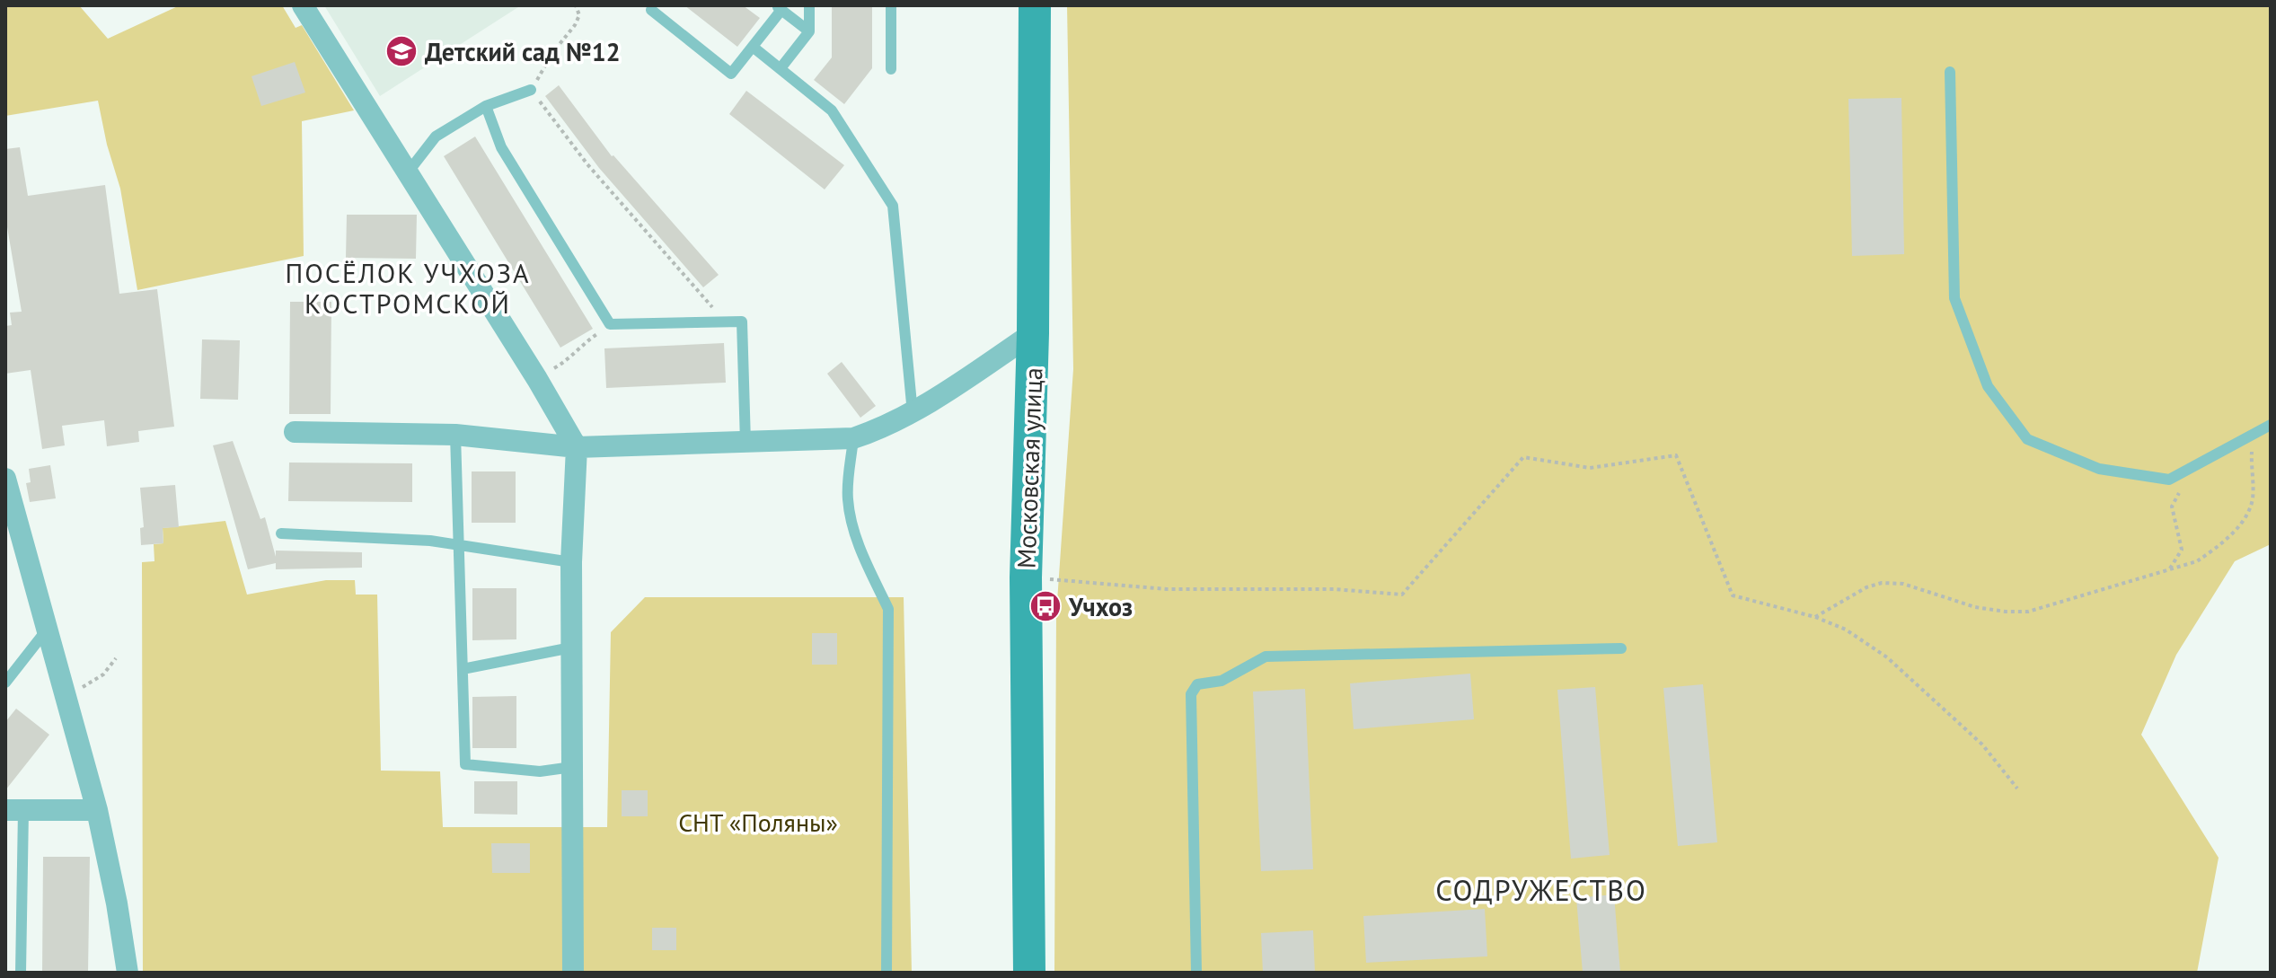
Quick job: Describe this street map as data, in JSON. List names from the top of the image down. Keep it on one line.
{"streets":{"main road":["Московская улица"]},"districts":["ПОСЁЛОК УЧХОЗА КОСТРОМСКОЙ","СОДРУЖЕСТВО"],"parks":["СНТ «Поляны»"],"places":{"school or university":["Детский сад №12"],"bus stop":["Учхоз"]}}
